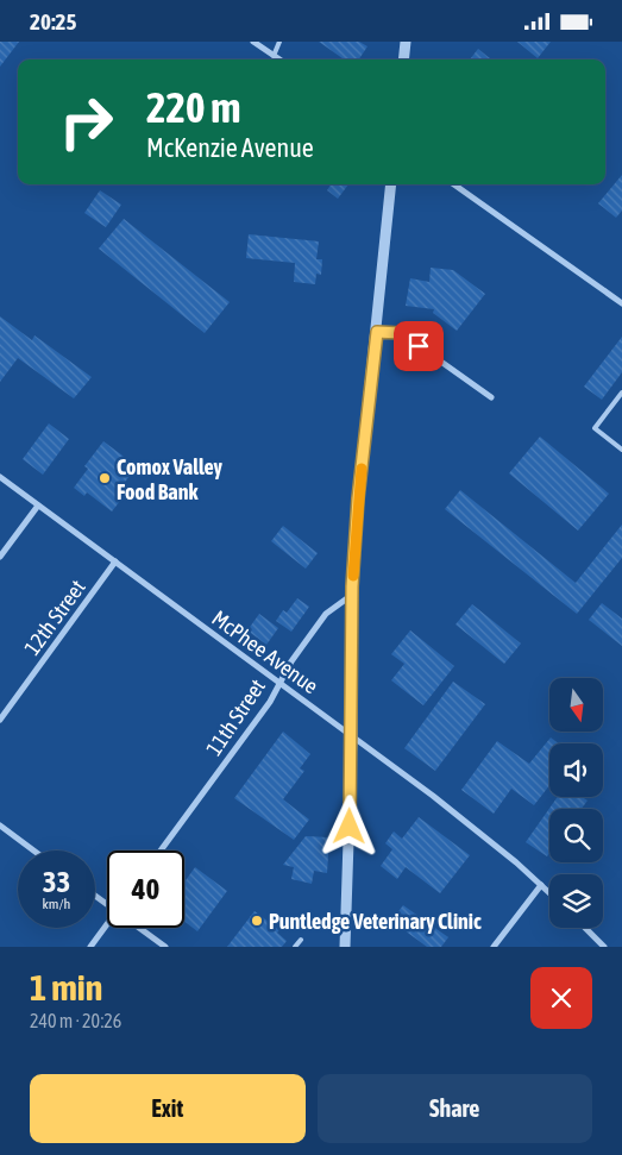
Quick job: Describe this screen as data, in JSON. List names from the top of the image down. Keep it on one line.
{"streets":{"street":["12th Street","McPhee Avenue","11th Street"]},"crossings":[["12th Street","McPhee Avenue"],["McPhee Avenue","11th Street"]],"places":["Comox Valley Food Bank","Puntledge Veterinary Clinic"],"north":"bottom","page":{"status":"20:25","turn":["220 m","McKenzie Avenue"],"speed":"33 km/h","limit":"40","heading":["1 min","240 m · 20:26"],"buttons":["Exit","Share"]}}
